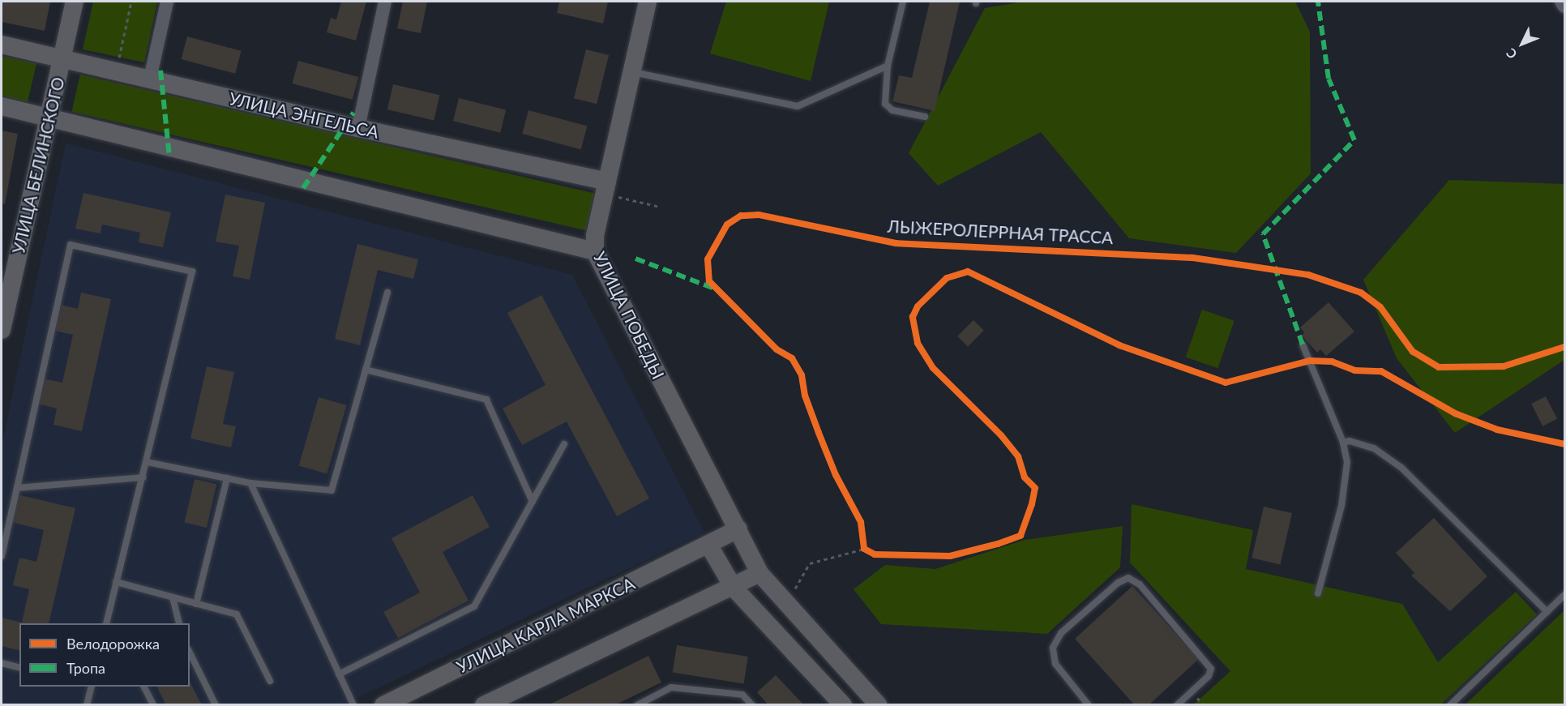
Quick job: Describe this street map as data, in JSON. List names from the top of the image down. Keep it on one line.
{"streets":{"main road":["УЛИЦА ЭНГЕЛЬСА","УЛИЦА БЕЛИНСКОГО","УЛИЦА ПОБЕДЫ","УЛИЦА КАРЛА МАРКСА"],"cycle path":["ЛЫЖЕРОЛЕРРНАЯ ТРАССА"]},"crossings":[["УЛИЦА ЭНГЕЛЬСА","УЛИЦА БЕЛИНСКОГО"],["УЛИЦА ЭНГЕЛЬСА","УЛИЦА ПОБЕДЫ"]],"legend":["Велодорожка","Тропа"],"north":"bottom left"}
